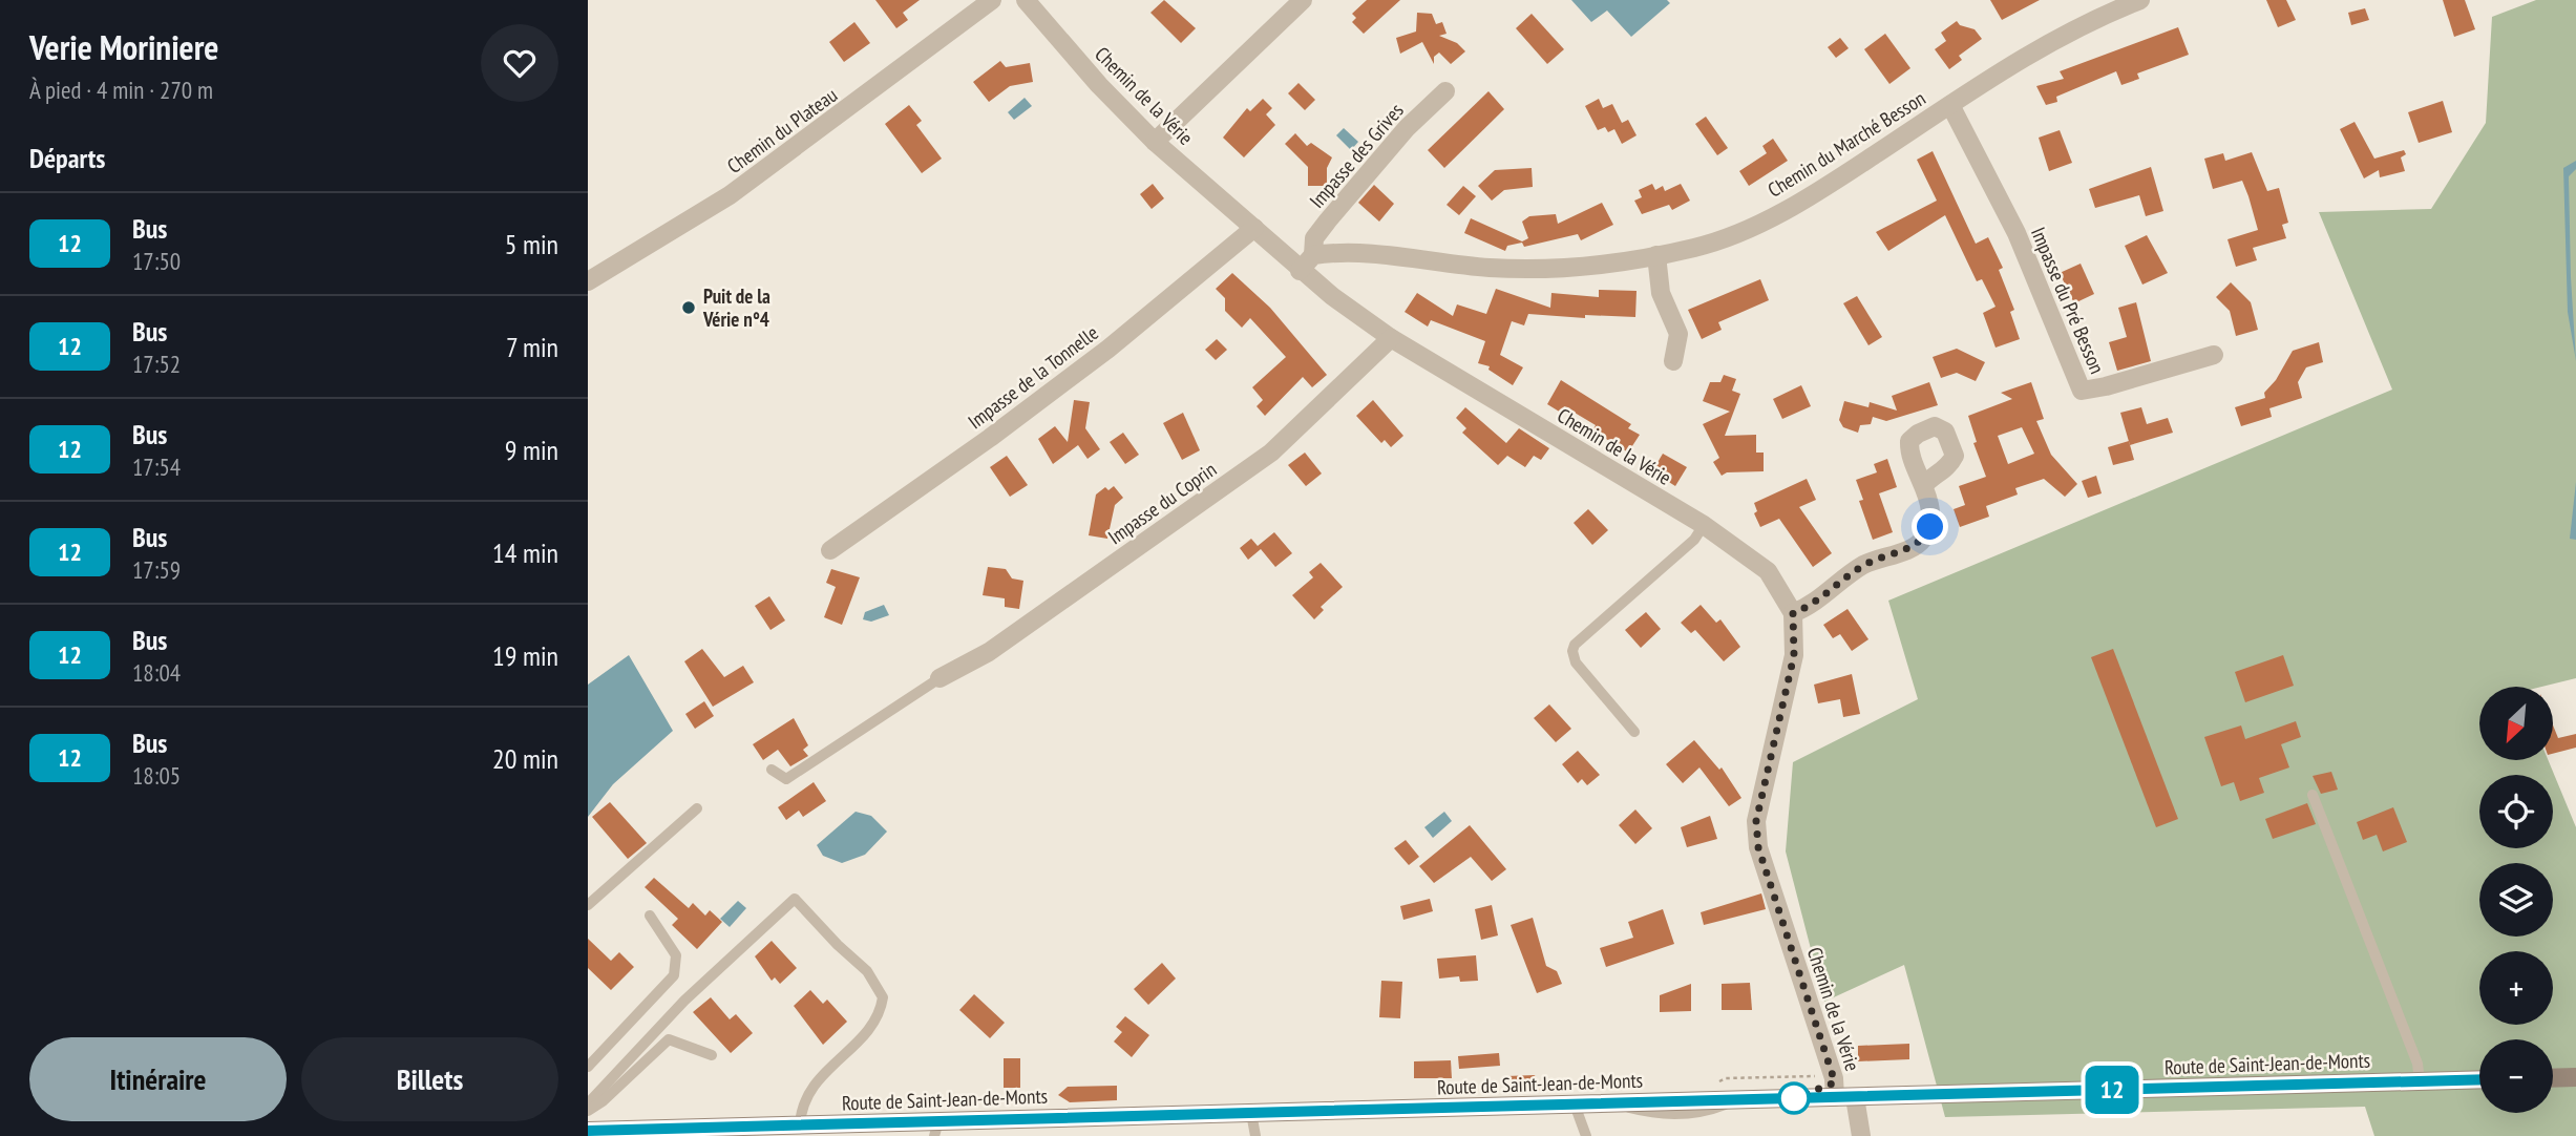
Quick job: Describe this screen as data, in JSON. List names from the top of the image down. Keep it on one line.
{"streets":{"main road":["Route de Saint-Jean-de-Monts"],"street":["Chemin de la Vérie","Chemin du Plateau","Chemin du Marché Besson","Impasse des Grives","Impasse du Pré Besson","Impasse de la Tonnelle","Impasse du Coprin"]},"crossings":[["Chemin de la Vérie","Impasse de la Tonnelle"],["Chemin de la Vérie","Impasse du Coprin"],["Chemin de la Vérie","Route de Saint-Jean-de-Monts"],["Chemin du Marché Besson","Impasse des Grives"],["Chemin du Marché Besson","Impasse du Pré Besson"]],"places":["Puit de la Vérie n°4"],"lines":["bus line 12"],"north":"bottom left","page":{"heading":[["Verie Moriniere","À pied · 4 min · 270 m"],"Départs"],"on_map":"12","list":[{"mark":"12","name":"Bus","note":"17:50","value":"5 min"},{"mark":"12","name":"Bus","note":"17:52","value":"7 min"},{"mark":"12","name":"Bus","note":"17:54","value":"9 min"},{"mark":"12","name":"Bus","note":"17:59","value":"14 min"},{"mark":"12","name":"Bus","note":"18:04","value":"19 min"},{"mark":"12","name":"Bus","note":"18:05","value":"20 min"}],"map_buttons":["+","−"],"buttons":["Itinéraire","Billets"]}}
